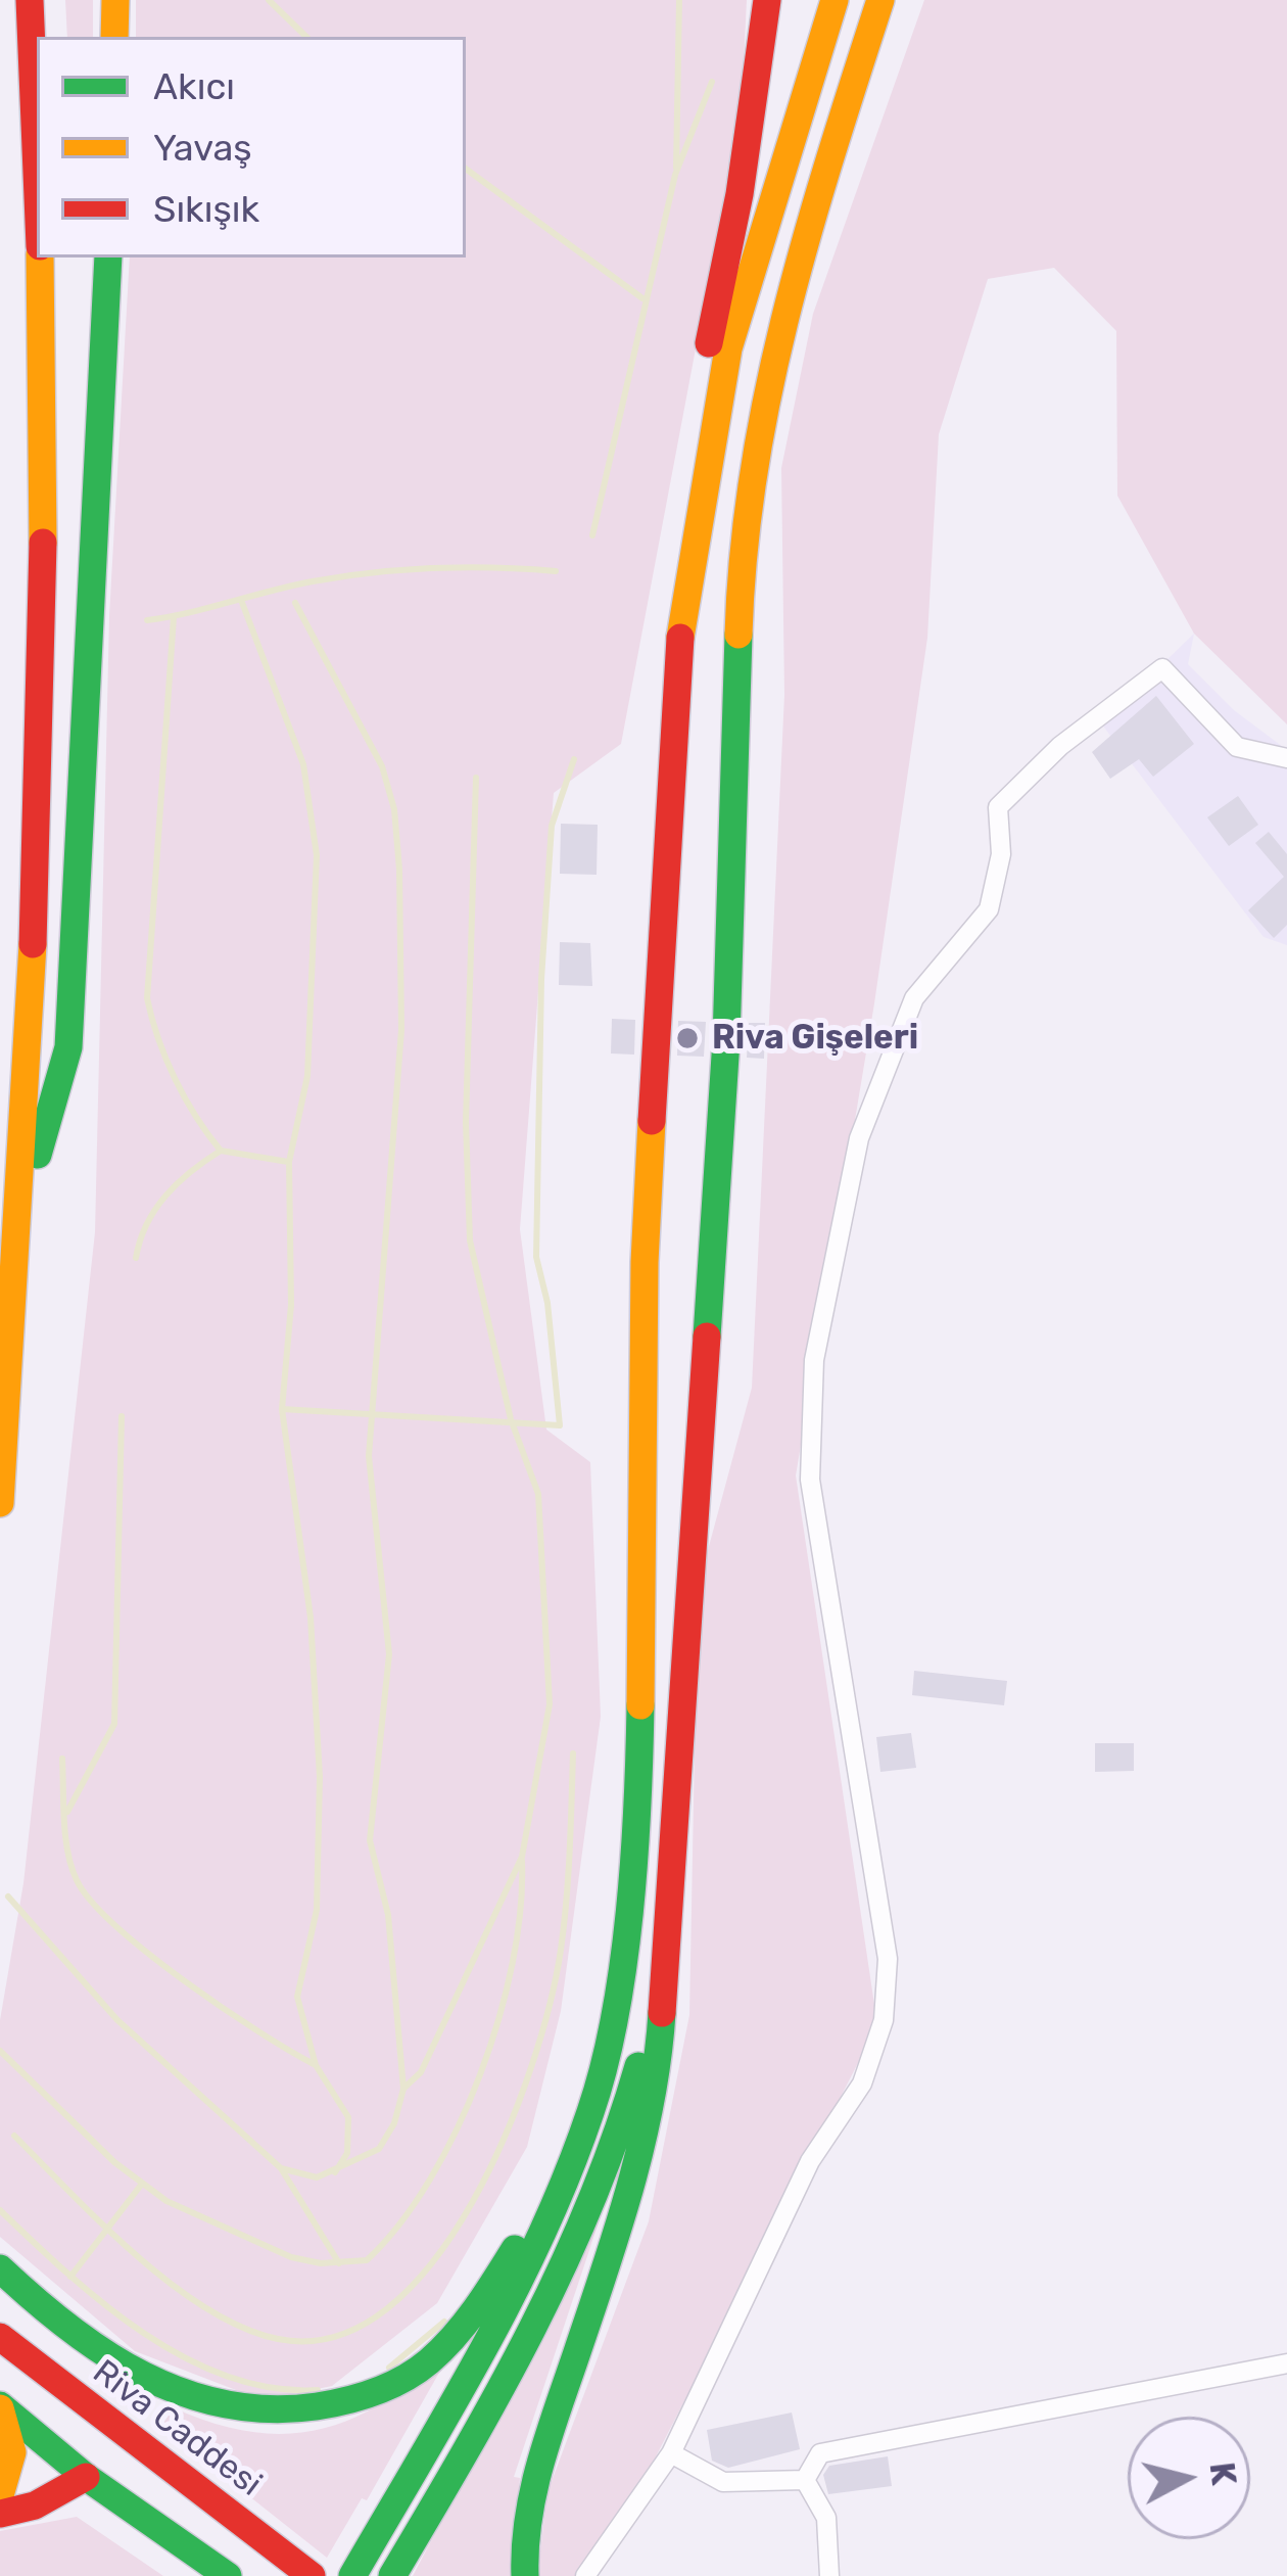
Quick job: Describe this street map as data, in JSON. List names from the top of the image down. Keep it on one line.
{"streets":{"main road":["Riva Caddesi"]},"places":["Riva Gişeleri"],"legend":["Akıcı","Yavaş","Sıkışık"],"north":"right"}
